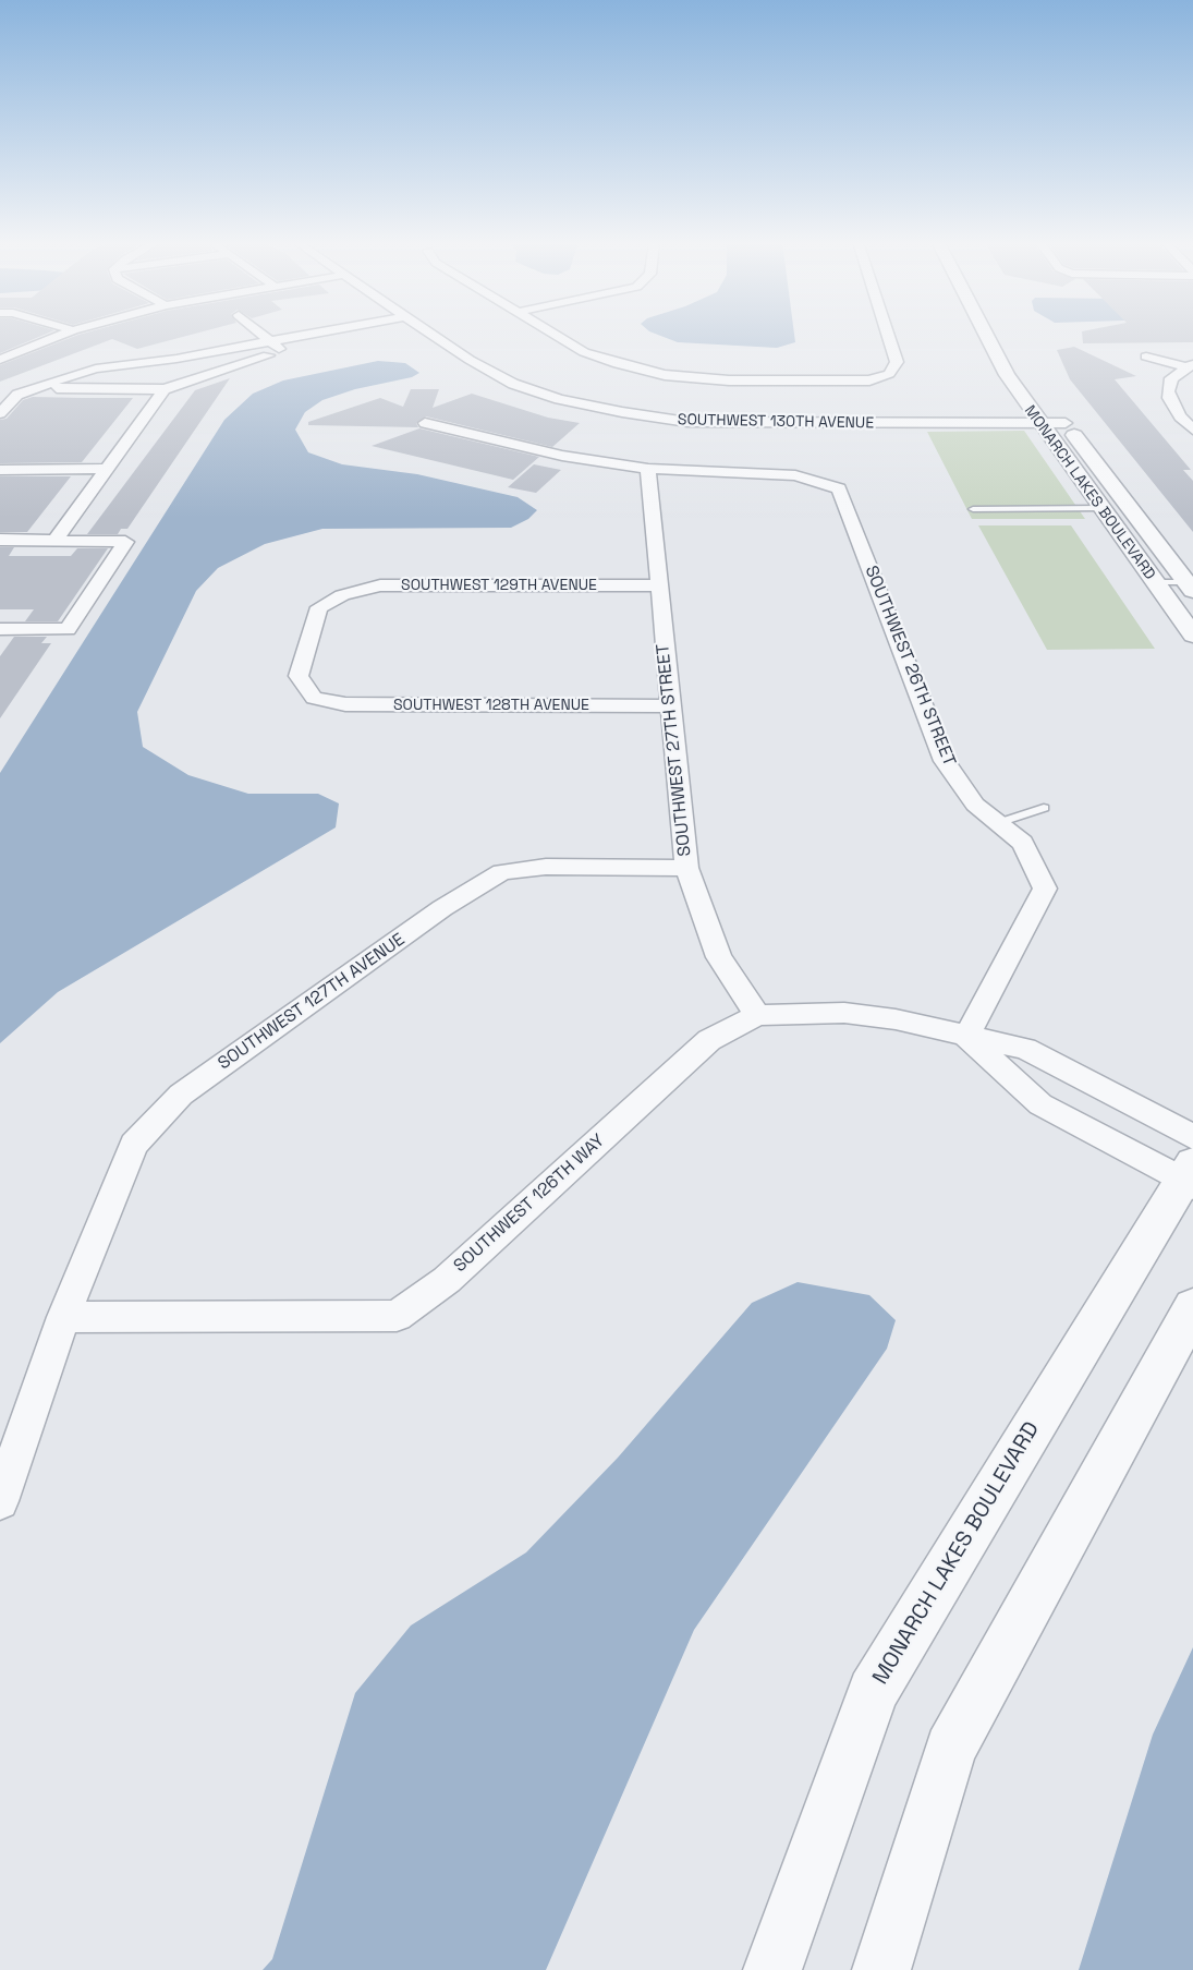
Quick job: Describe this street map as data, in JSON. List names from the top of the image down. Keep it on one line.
{"streets":{"street":["SOUTHWEST 130TH AVENUE","MONARCH LAKES BOULEVARD","SOUTHWEST 129TH AVENUE","SOUTHWEST 26TH STREET","SOUTHWEST 128TH AVENUE","SOUTHWEST 27TH STREET","SOUTHWEST 127TH AVENUE","SOUTHWEST 126TH WAY"]},"crossings":[["SOUTHWEST 130TH AVENUE","MONARCH LAKES BOULEVARD"],["MONARCH LAKES BOULEVARD","SOUTHWEST 126TH WAY"],["SOUTHWEST 129TH AVENUE","SOUTHWEST 128TH AVENUE"],["SOUTHWEST 129TH AVENUE","SOUTHWEST 27TH STREET"],["SOUTHWEST 26TH STREET","SOUTHWEST 27TH STREET"],["SOUTHWEST 26TH STREET","SOUTHWEST 126TH WAY"],["SOUTHWEST 128TH AVENUE","SOUTHWEST 27TH STREET"],["SOUTHWEST 27TH STREET","SOUTHWEST 127TH AVENUE"],["SOUTHWEST 27TH STREET","SOUTHWEST 126TH WAY"],["SOUTHWEST 127TH AVENUE","SOUTHWEST 126TH WAY"]]}
